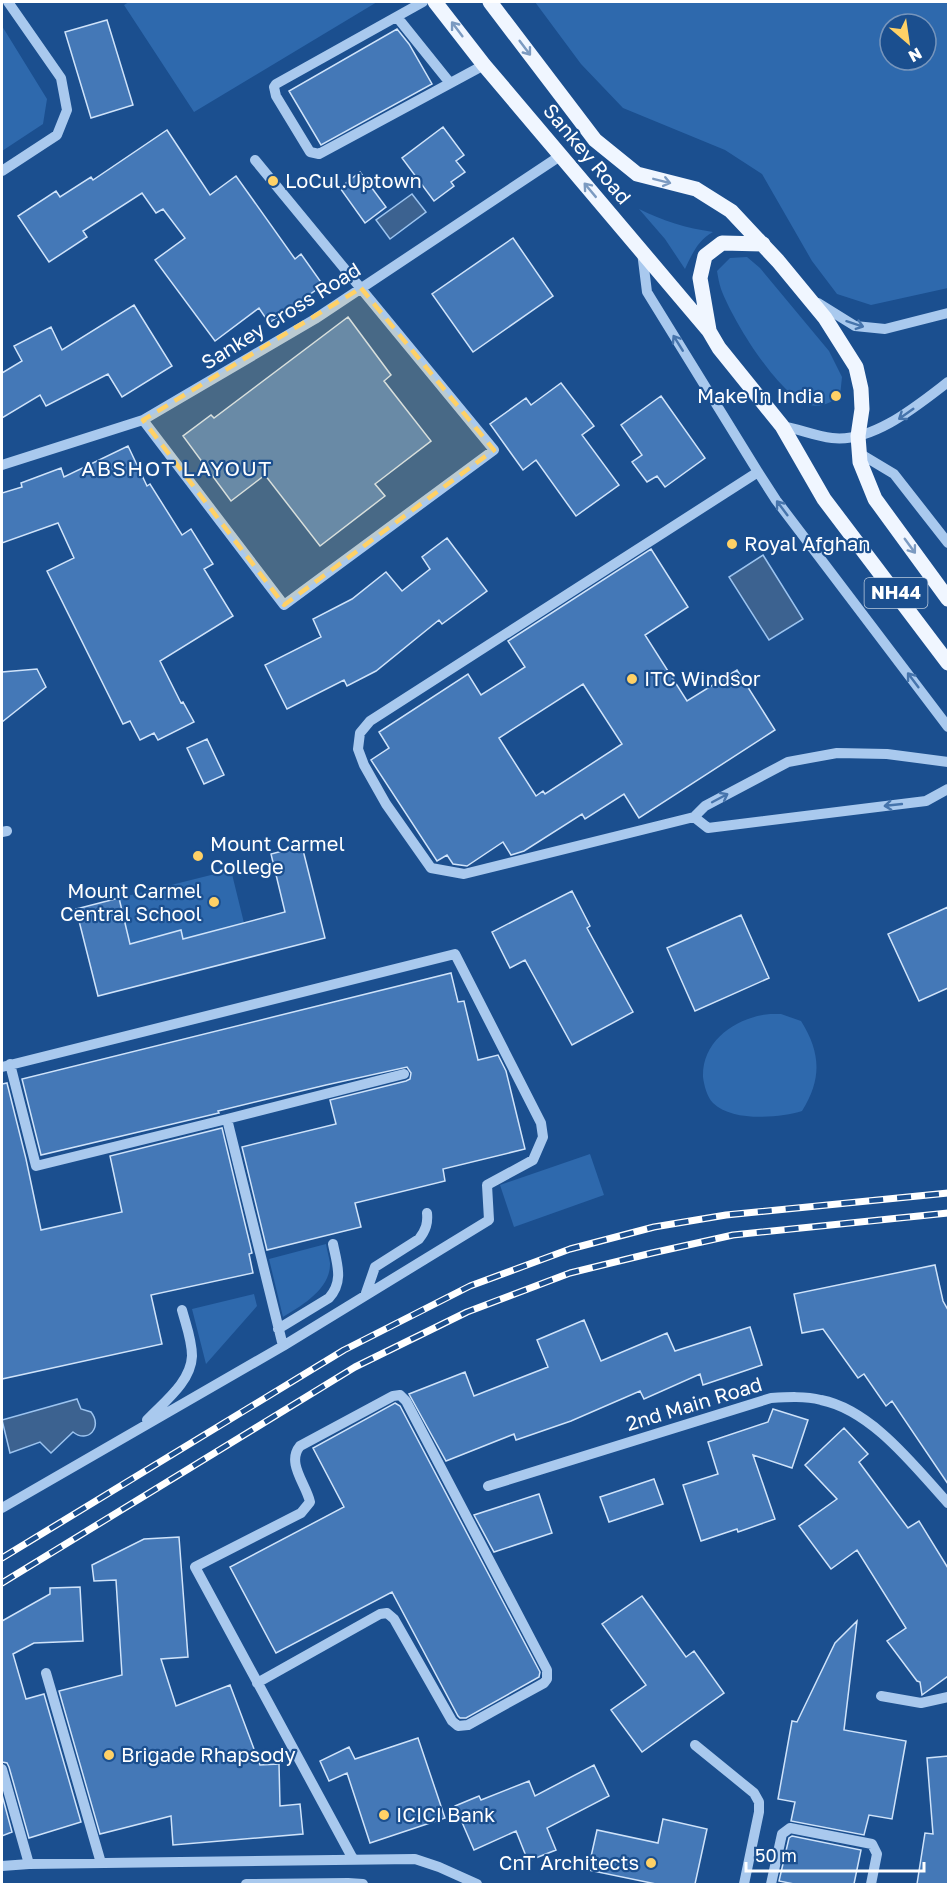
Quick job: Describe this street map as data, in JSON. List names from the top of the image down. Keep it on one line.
{"streets":{"main road":["Sankey Road","NH44"],"street":["Sankey Cross Road","2nd Main Road"]},"crossings":[["Sankey Road","Sankey Cross Road"],["Sankey Road","NH44"]],"districts":["ABSHOT LAYOUT"],"places":["LoCul.Uptown","Make In India","Royal Afghan","ITC Windsor","Mount Carmel College","Mount Carmel Central School","Brigade Rhapsody","ICICI Bank","CnT Architects"],"scale_bar":"50 m","north":"bottom right"}
